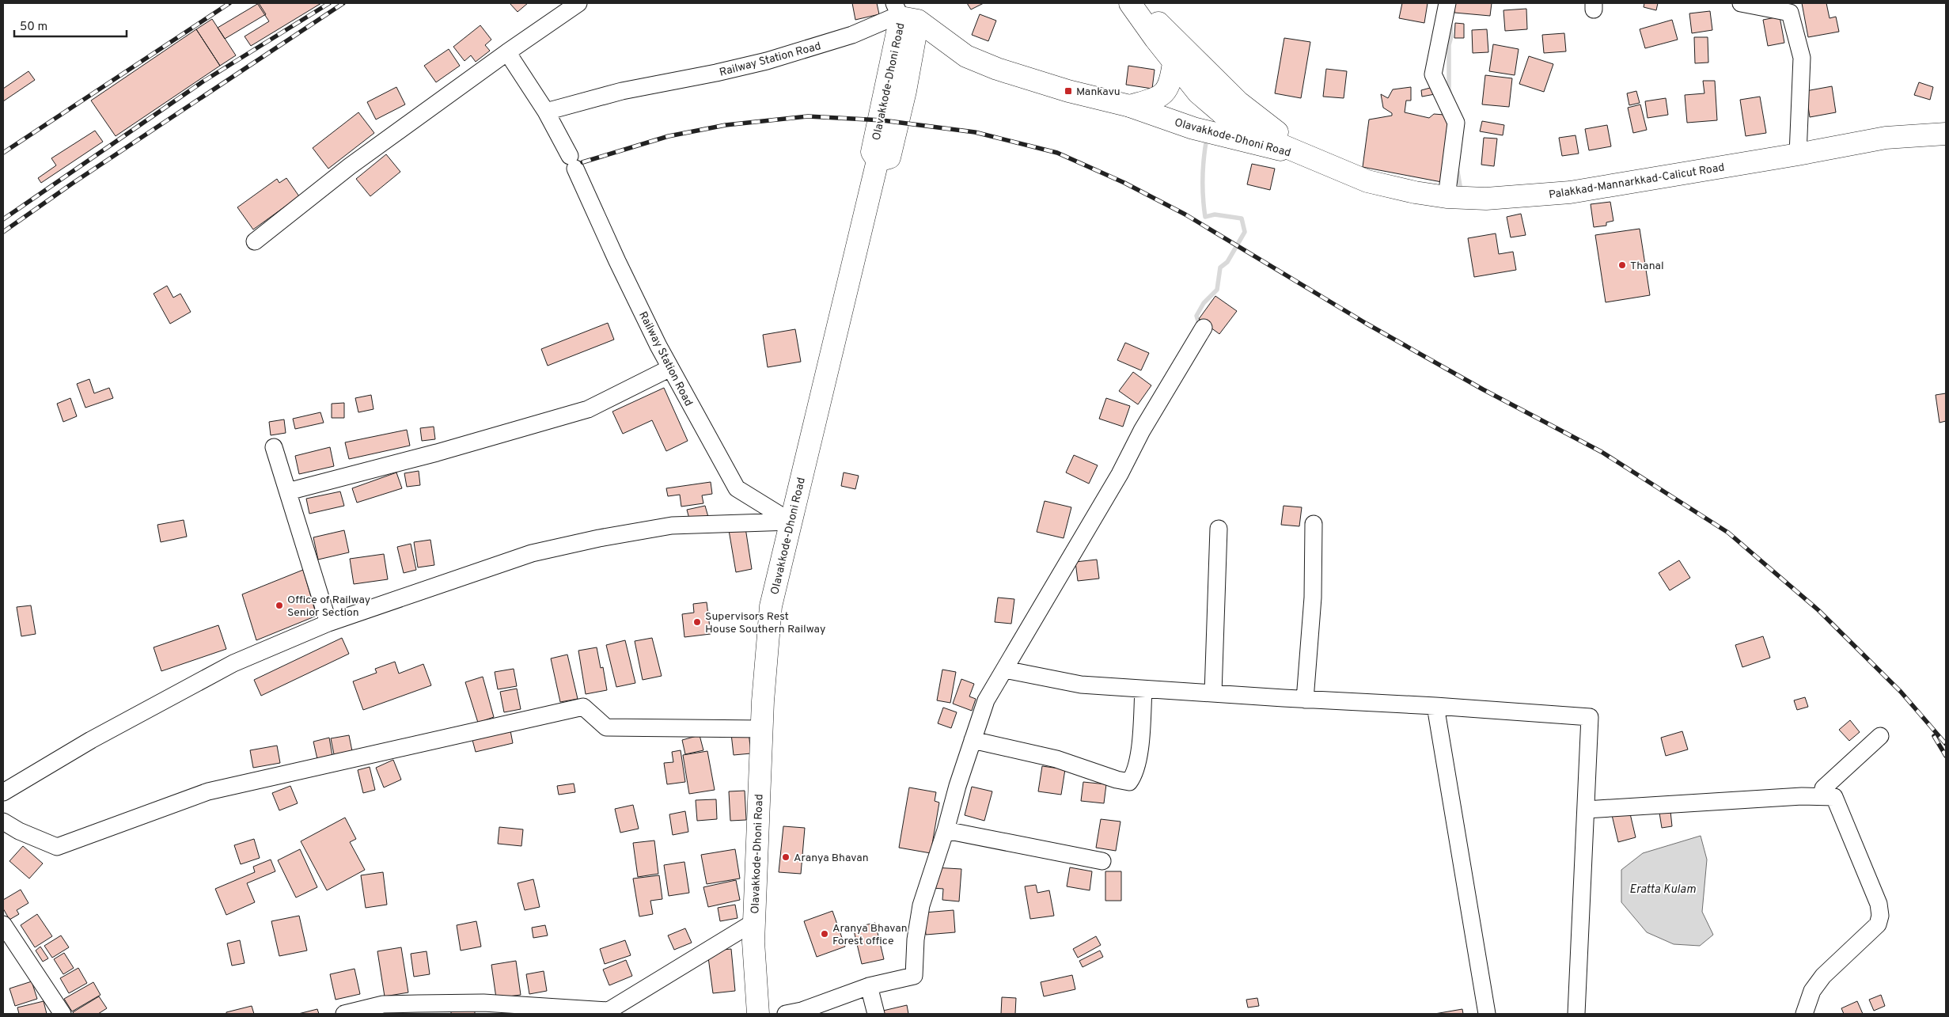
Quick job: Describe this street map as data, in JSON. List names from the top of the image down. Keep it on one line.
{"streets":{"main road":["Olavakkode-Dhoni Road","Palakkad-Mannarkkad-Calicut Road"],"street":["Railway Station Road"]},"crossings":[["Railway Station Road","Olavakkode-Dhoni Road"],["Olavakkode-Dhoni Road","Palakkad-Mannarkkad-Calicut Road"]],"water":["Eratta Kulam"],"places":{"transit":["Mankavu"],"other":["Thanal","Office of Railway Senior Section","Supervisors Rest House Southern Railway","Aranya Bhavan","Aranya Bhavan Forest office"]},"scale_bar":"50 m"}
